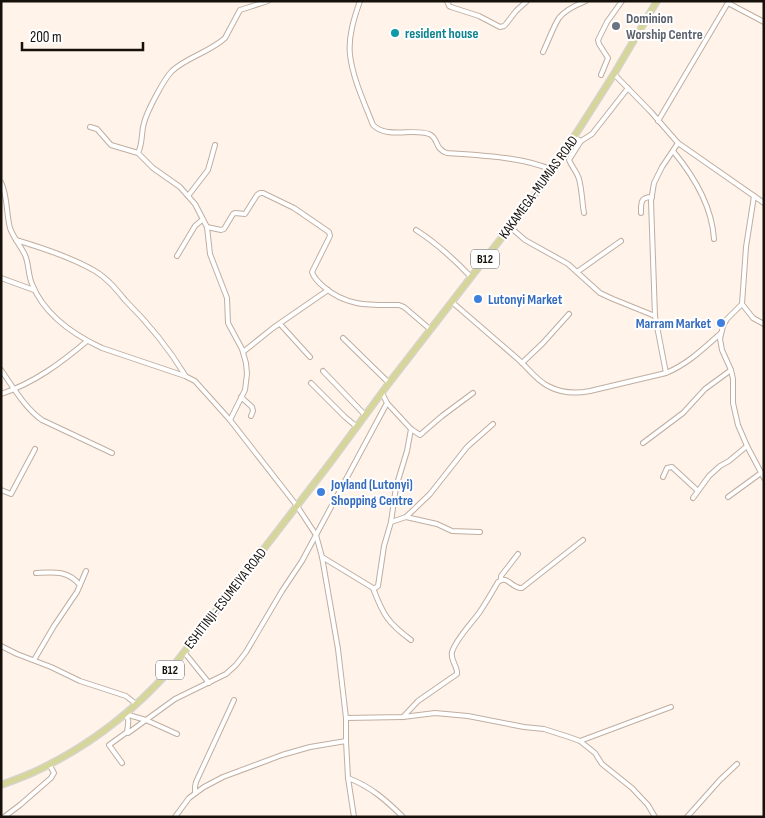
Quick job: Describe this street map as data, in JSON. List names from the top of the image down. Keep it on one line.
{"streets":{"highway":["KAKAMEGA-MUMIAS ROAD","B12","ESHITINJI-ESUMEIYA ROAD"]},"crossings":[["KAKAMEGA-MUMIAS ROAD","ESHITINJI-ESUMEIYA ROAD"]],"places":["Dominion Worship Centre","resident house","Lutonyi Market","Marram Market","Joyland (Lutonyi) Shopping Centre"],"scale_bar":"200 m"}
